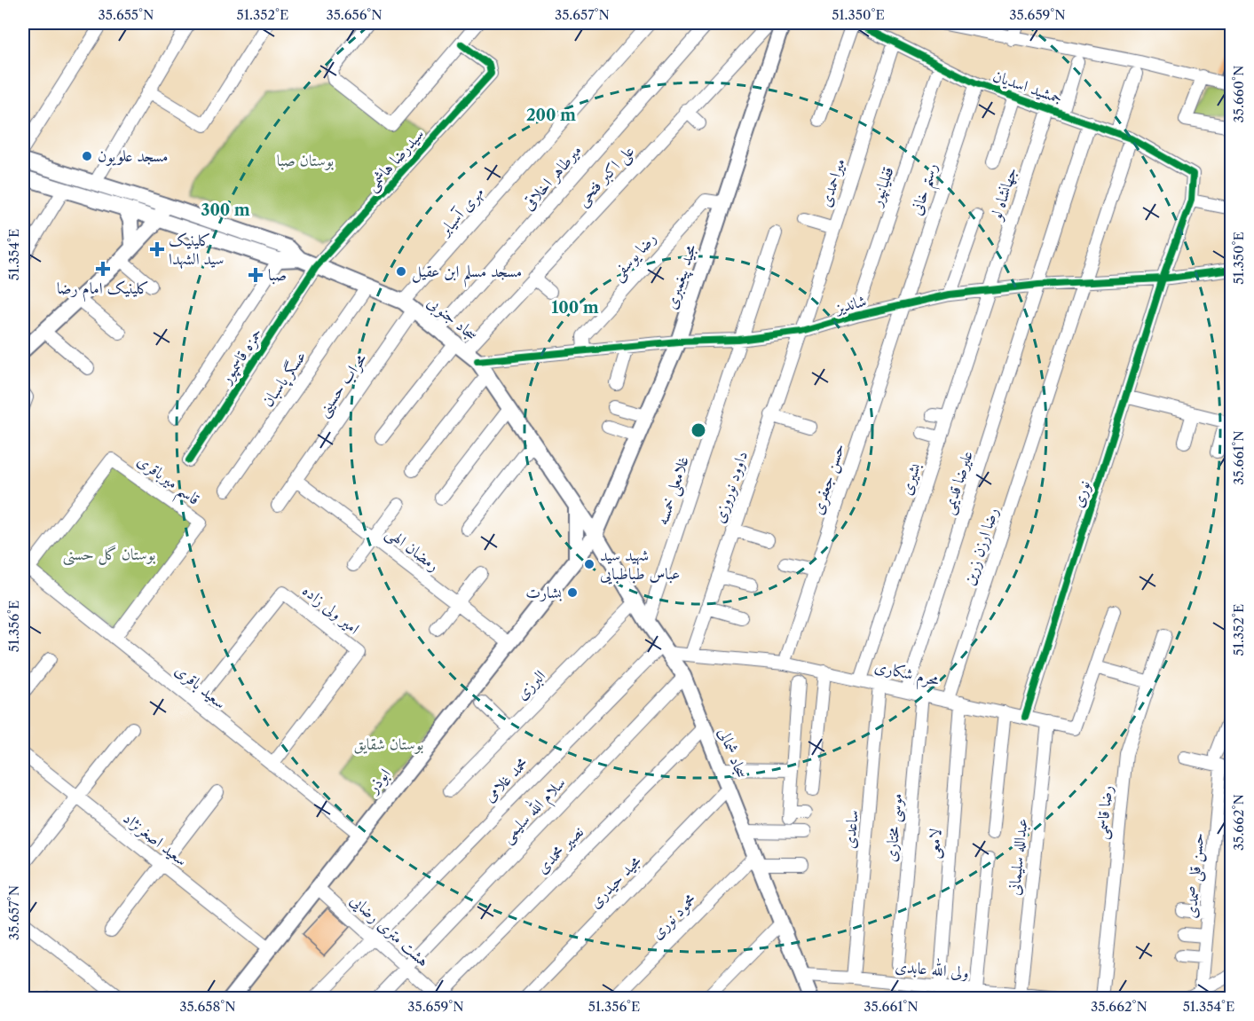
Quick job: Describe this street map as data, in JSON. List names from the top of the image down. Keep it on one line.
{"streets":{"main road":["مجید پیغمبری","سجاد جنوبی","سجاد شمالی","ابوذر"],"street":["جمشید اسدیان","سیدرضا هاشمی","علی اکبر فتحی","میرطاهر اخلاقی","میراحمدی","قفلیانپور","رستم خانی","جهانشاه لو","مهری آسیابر","رضا یوسفی","شاندیز","حمزه قاسمپور","عسگر پاسبان","محراب حسینی","حسن جعفری","بشیری","قاسم میرباقری","علیرضا قدیمی","داوود نوروزی","غلامعلی خمسه","نوری","رضا ارزن زرین","رمضان الهی","امیر ولی زاده","محرم شکاری","البرزی","سعید باقری","محمد غلامی","سلام الله سلیمی","رضا قاسمی","موسی مختاری","ساعدی","سعید اصغرنژاد","لامعی","نصیر محمدی","عبدالله سلیمانی","حسن قلی صمدی","مجید حیدری","محمود نوری","هشت متری رضایی","ولی الله عابدی"]},"crossings":[["جمشید اسدیان","میراحمدی"],["جمشید اسدیان","قفلیانپور"],["جمشید اسدیان","رستم خانی"],["جمشید اسدیان","جهانشاه لو"],["جمشید اسدیان","علیرضا قدیمی"],["جمشید اسدیان","نوری"],["جمشید اسدیان","رضا ارزن زرین"],["سیدرضا هاشمی","سجاد جنوبی"],["سیدرضا هاشمی","حمزه قاسمپور"],["علی اکبر فتحی","سجاد جنوبی"],["میرطاهر اخلاقی","سجاد جنوبی"],["میراحمدی","شاندیز"],["میراحمدی","داوود نوروزی"],["قفلیانپور","شاندیز"],["رستم خانی","شاندیز"],["رستم خانی","حسن جعفری"],["جهانشاه لو","شاندیز"],["جهانشاه لو","بشیری"],["مهری آسیابر","سجاد جنوبی"],["مهری آسیابر","محراب حسینی"],["رضا یوسفی","مجید پیغمبری"],["رضا یوسفی","شاندیز"],["مجید پیغمبری","شاندیز"],["مجید پیغمبری","سجاد جنوبی"],["مجید پیغمبری","سجاد شمالی"],["مجید پیغمبری","ابوذر"],["شاندیز","سجاد جنوبی"],["شاندیز","حسن جعفری"],["شاندیز","بشیری"],["شاندیز","علیرضا قدیمی"],["شاندیز","داوود نوروزی"],["شاندیز","غلامعلی خمسه"],["شاندیز","نوری"],["شاندیز","رضا ارزن زرین"],["سجاد جنوبی","حمزه قاسمپور"],["سجاد جنوبی","عسگر پاسبان"],["سجاد جنوبی","محراب حسینی"],["سجاد جنوبی","سجاد شمالی"],["سجاد جنوبی","ابوذر"],["محراب حسینی","رمضان الهی"],["حسن جعفری","محرم شکاری"],["بشیری","محرم شکاری"],["قاسم میرباقری","سعید باقری"],["علیرضا قدیمی","محرم شکاری"],["داوود نوروزی","محرم شکاری"],["غلامعلی خمسه","سجاد شمالی"],["نوری","محرم شکاری"],["رضا ارزن زرین","محرم شکاری"],["رمضان الهی","ابوذر"],["امیر ولی زاده","سعید باقری"],["محرم شکاری","سجاد شمالی"],["محرم شکاری","محمد غلامی"],["محرم شکاری","موسی مختاری"],["محرم شکاری","ساعدی"],["محرم شکاری","لامعی"],["محرم شکاری","عبدالله سلیمانی"],["البرزی","سجاد شمالی"],["سعید باقری","ابوذر"],["سجاد شمالی","محمد غلامی"],["سجاد شمالی","ابوذر"],["سجاد شمالی","سلام الله سلیمی"],["سجاد شمالی","نصیر محمدی"],["سجاد شمالی","مجید حیدری"],["سجاد شمالی","محمود نوری"],["سجاد شمالی","ولی الله عابدی"],["محمد غلامی","هشت متری رضایی"],["ابوذر","سعید اصغرنژاد"],["ابوذر","هشت متری رضایی"],["سلام الله سلیمی","هشت متری رضایی"],["ساعدی","ولی الله عابدی"],["لامعی","ولی الله عابدی"],["نصیر محمدی","هشت متری رضایی"],["عبدالله سلیمانی","ولی الله عابدی"]],"parks":["بوستان صبا","بوستان گل حسنی","بوستان شقایق"],"places":{"other":["مسجد علویون","مسجد مسلم ابن عقیل","شهید سید عباس طباطبایی","بشارت"],"health":["کلینیک سید الشهدا","کلینیک امام رضا","صبا"]},"coordinates":["35.655°N","51.352°E","35.656°N","35.657°N","51.350°E","35.659°N","35.660°N","51.354°E","35.661°N","51.356°E","35.662°N","35.658°N"],"rings":["200 m","300 m","100 m"]}
